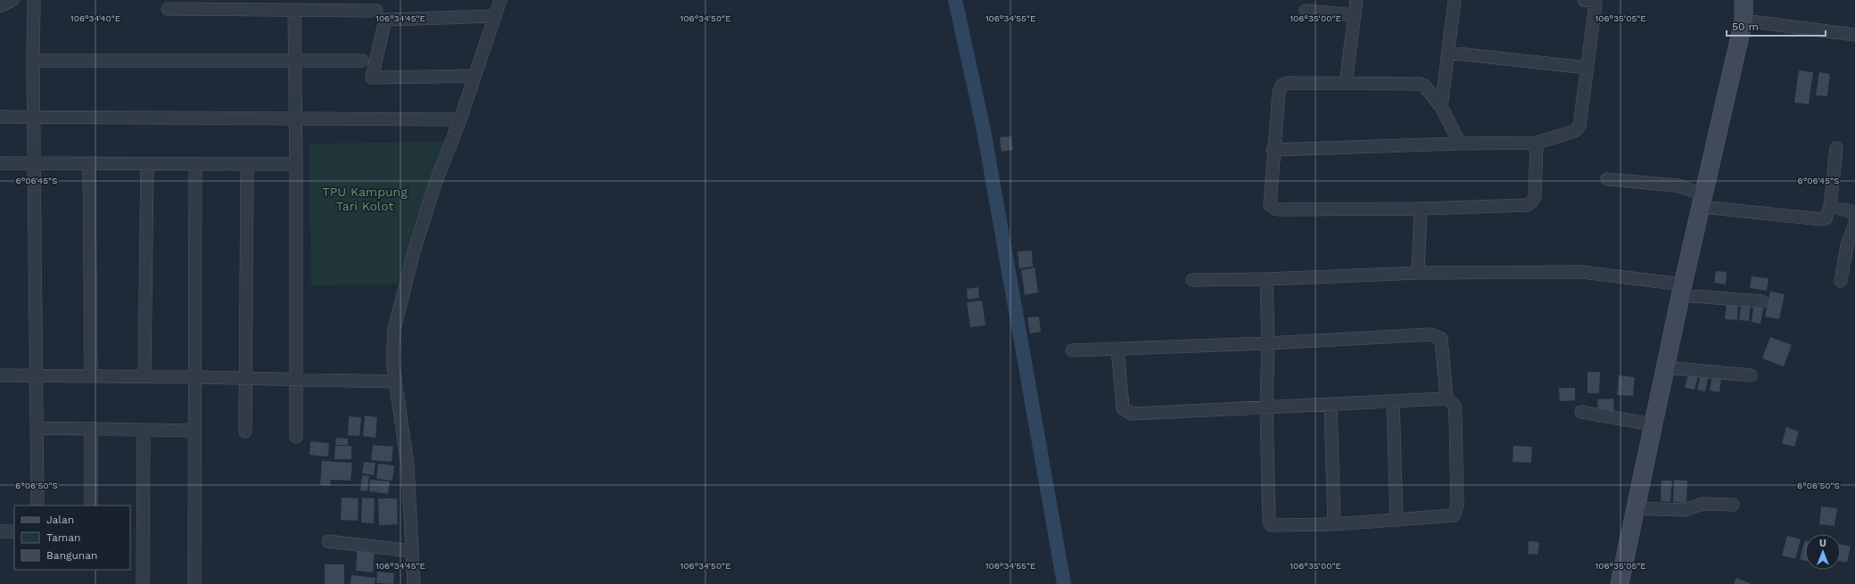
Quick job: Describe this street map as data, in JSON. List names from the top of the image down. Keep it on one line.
{"parks":["TPU Kampung Tari Kolot"],"legend":["Jalan","Taman","Bangunan"],"scale_bar":"50 m","north":"top","coordinates":["106°34'40\"E","106°34'45\"E","106°34'50\"E","106°34'55\"E","106°35'00\"E","106°35'05\"E","6°06'45\"S","6°06'50\"S"]}
